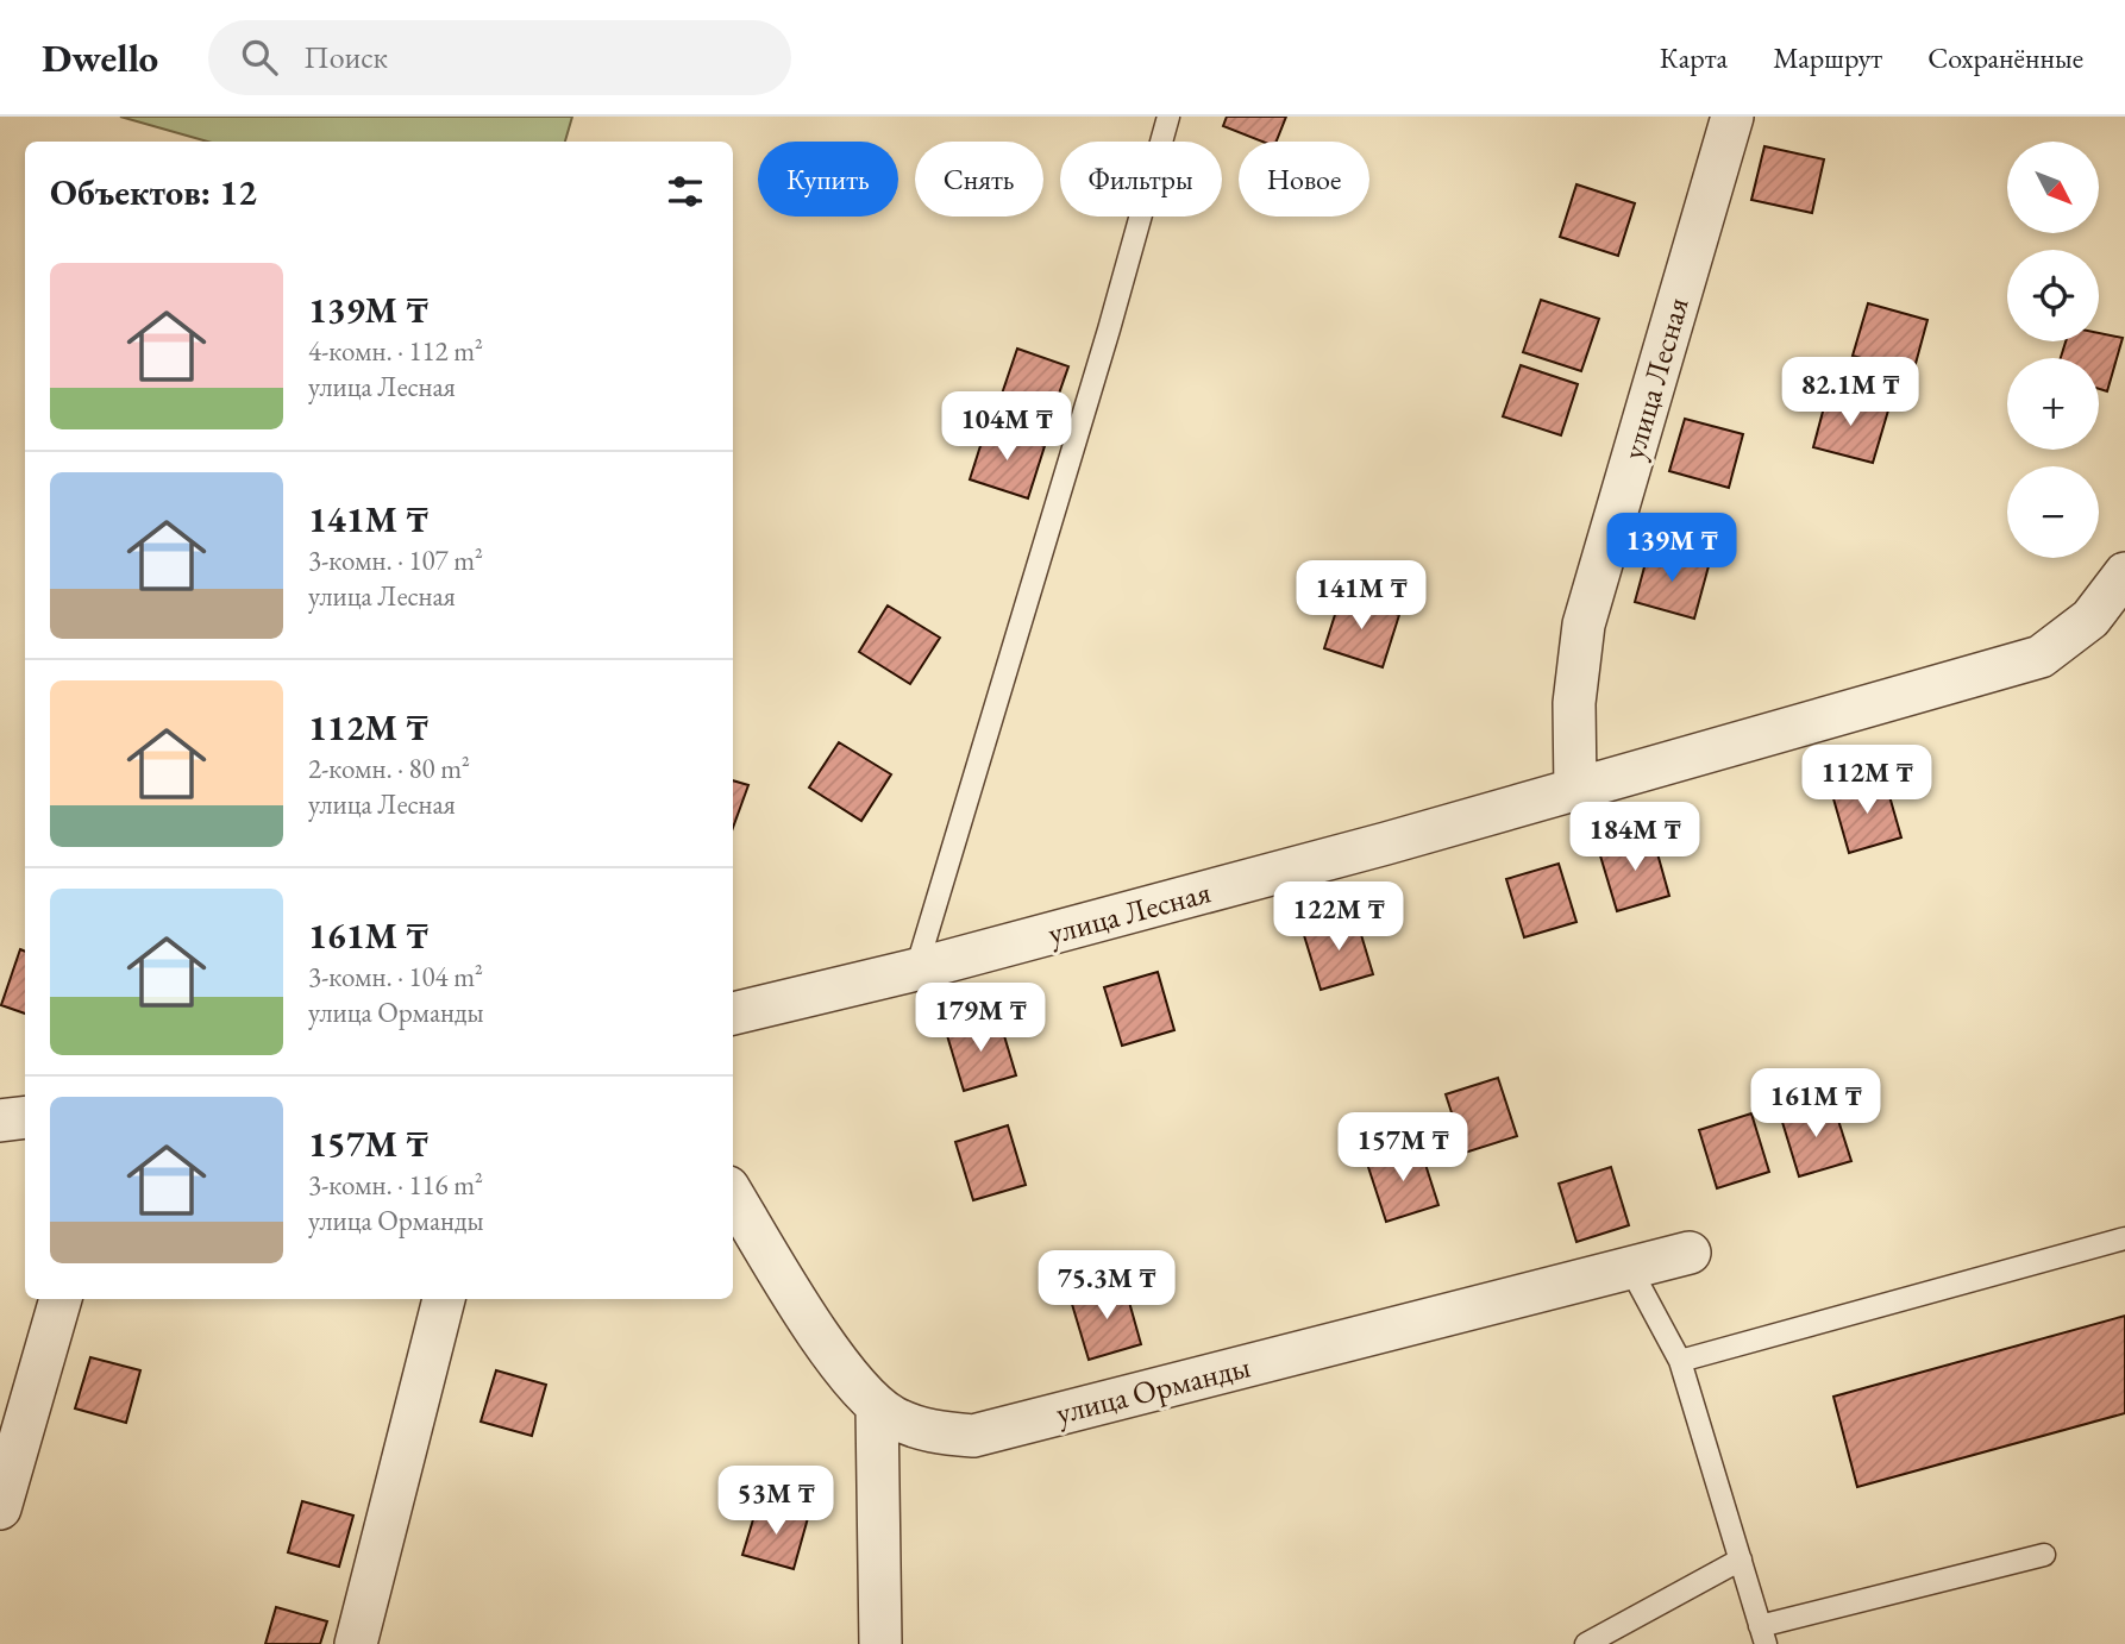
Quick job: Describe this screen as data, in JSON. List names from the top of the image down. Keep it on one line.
{"streets":{"street":["улица Лесная","улица Орманды"]},"north":"bottom right","page":{"header":"Dwello","search":"Поиск","nav":["Карта","Маршрут","Сохранённые"],"map_buttons":["+","−"],"chip":["Купить","Снять","Фильтры","Новое"],"heading":"Объектов: 12","list":[{"name":"139M ₸","note":"4-комн. · 112 m² · улица Лесная"},{"name":"141M ₸","note":"3-комн. · 107 m² · улица Лесная"},{"name":"112M ₸","note":"2-комн. · 80 m² · улица Лесная"},{"name":"161M ₸","note":"3-комн. · 104 m² · улица Орманды"},{"name":"157M ₸","note":"3-комн. · 116 m² · улица Орманды"}],"price":["82.1M ₸","104M ₸","139M ₸","141M ₸","112M ₸","184M ₸","122M ₸","179M ₸","161M ₸","157M ₸","75.3M ₸","53M ₸"]}}
